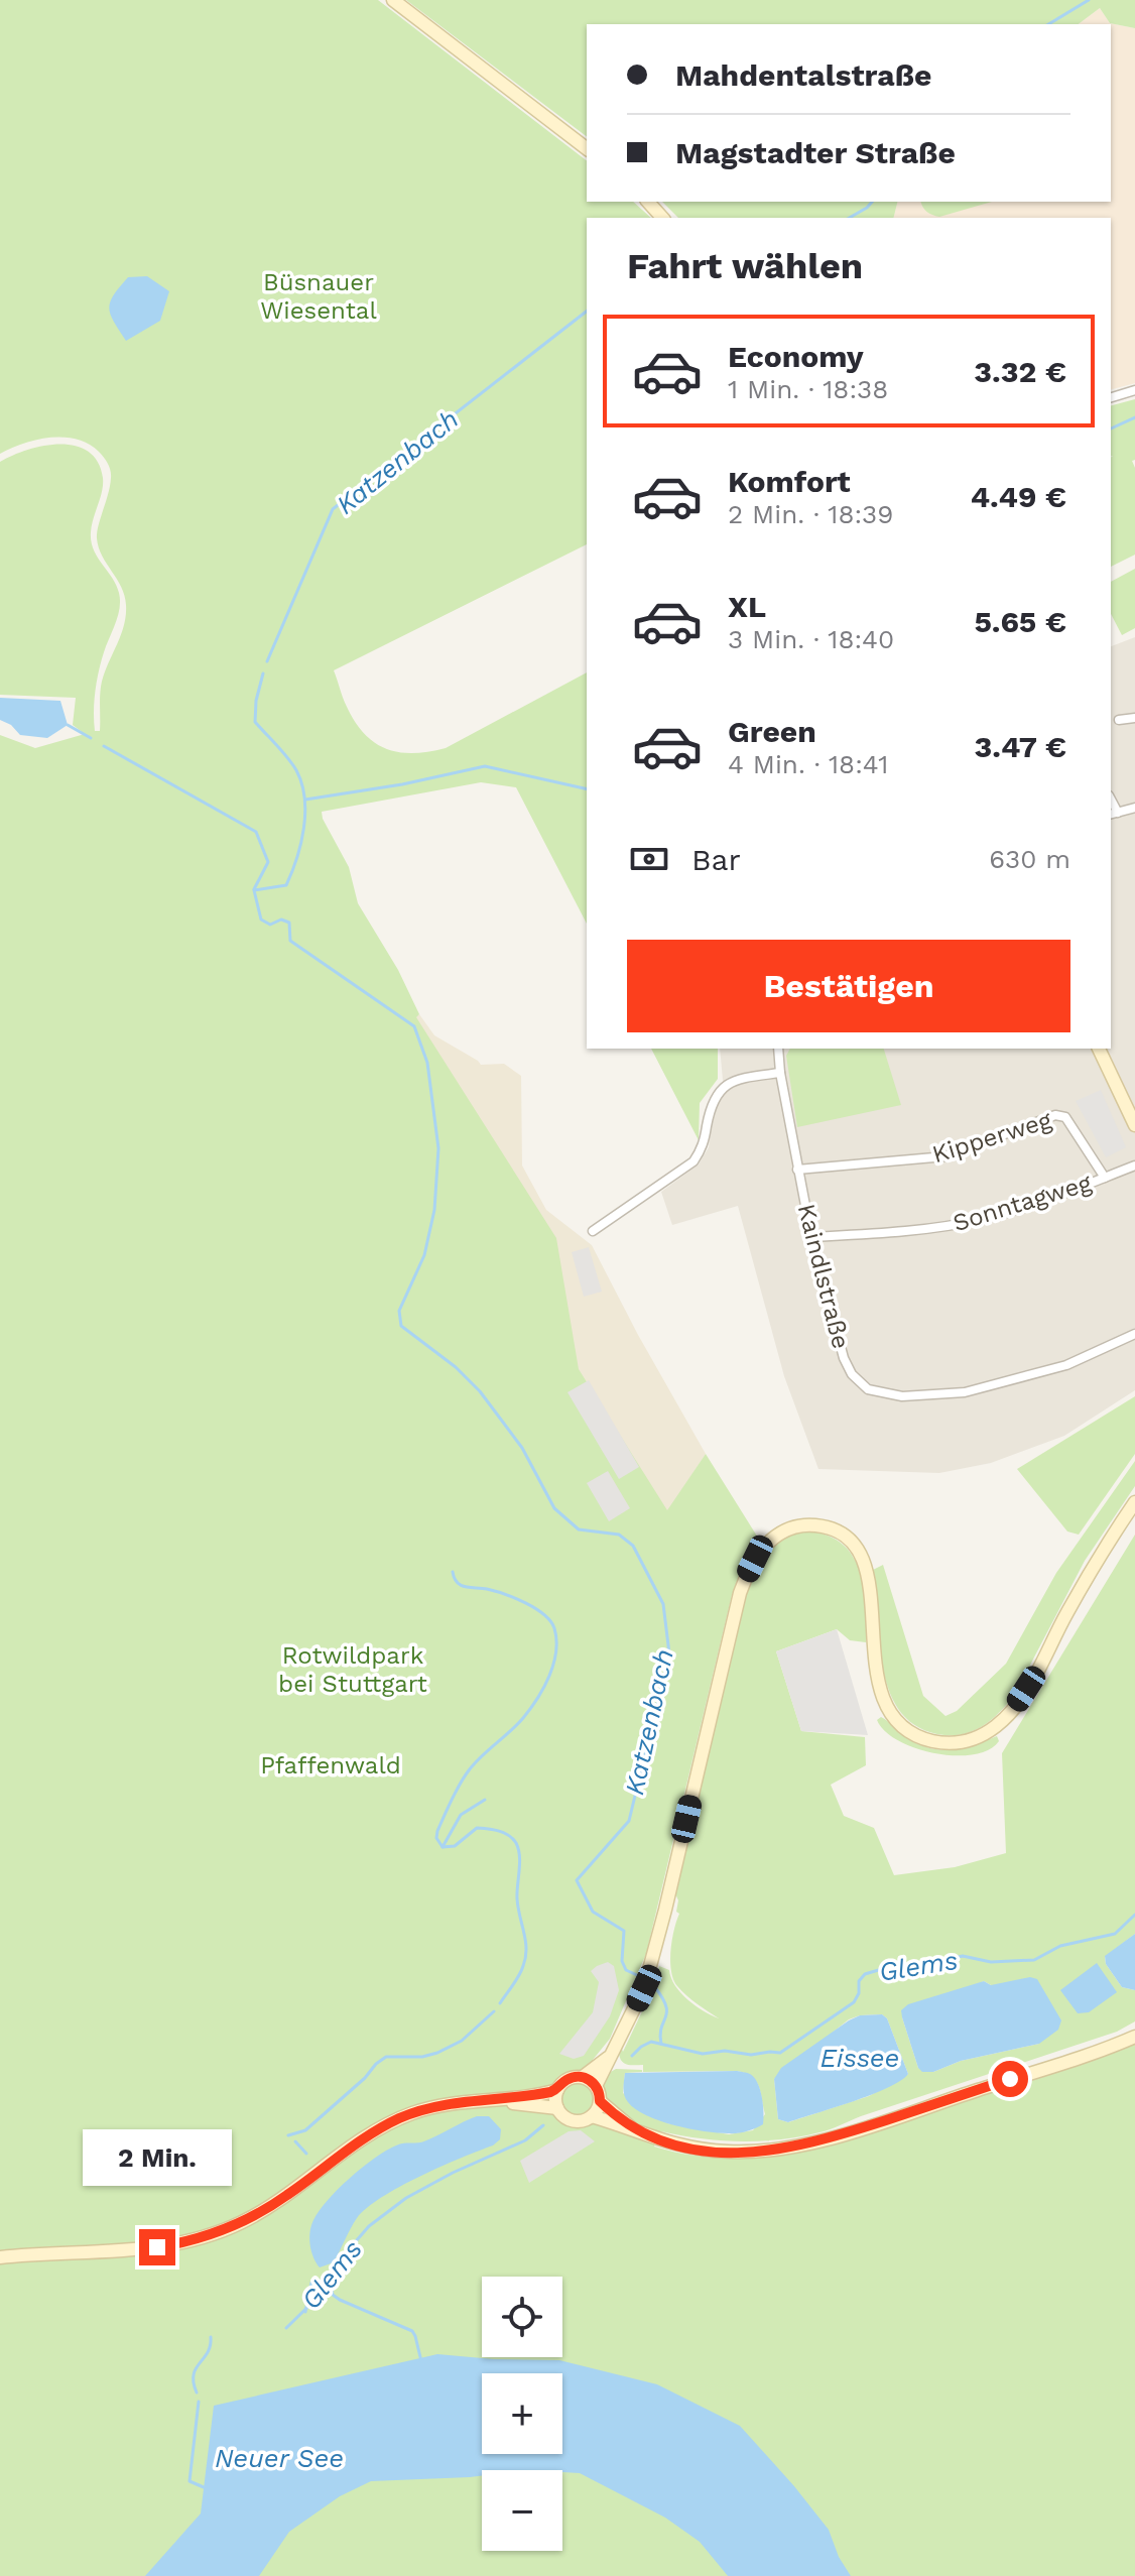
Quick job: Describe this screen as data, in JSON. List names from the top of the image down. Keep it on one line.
{"streets":{"street":["Kipperweg","Sonntagweg","Kaindlstraße"]},"crossings":[["Kipperweg","Sonntagweg"],["Kipperweg","Kaindlstraße"],["Sonntagweg","Kaindlstraße"]],"water":["Katzenbach","Glems","Eissee","Neuer See"],"parks":["Büsnauer Wiesental","Rotwildpark bei Stuttgart","Pfaffenwald"],"page":{"banner":["Mahdentalstraße","Magstadter Straße"],"heading":"Fahrt wählen","list":[{"name":"Economy","note":"1 Min. · 18:38","value":"3.32 €"},{"name":"Komfort","note":"2 Min. · 18:39","value":"4.49 €"},{"name":"XL","note":"3 Min. · 18:40","value":"5.65 €"},{"name":"Green","note":"4 Min. · 18:41","value":"3.47 €"}],"pay":["Bar","630 m"],"buttons":"Bestätigen","bubble":"2 Min.","map_buttons":["+","−"]}}
